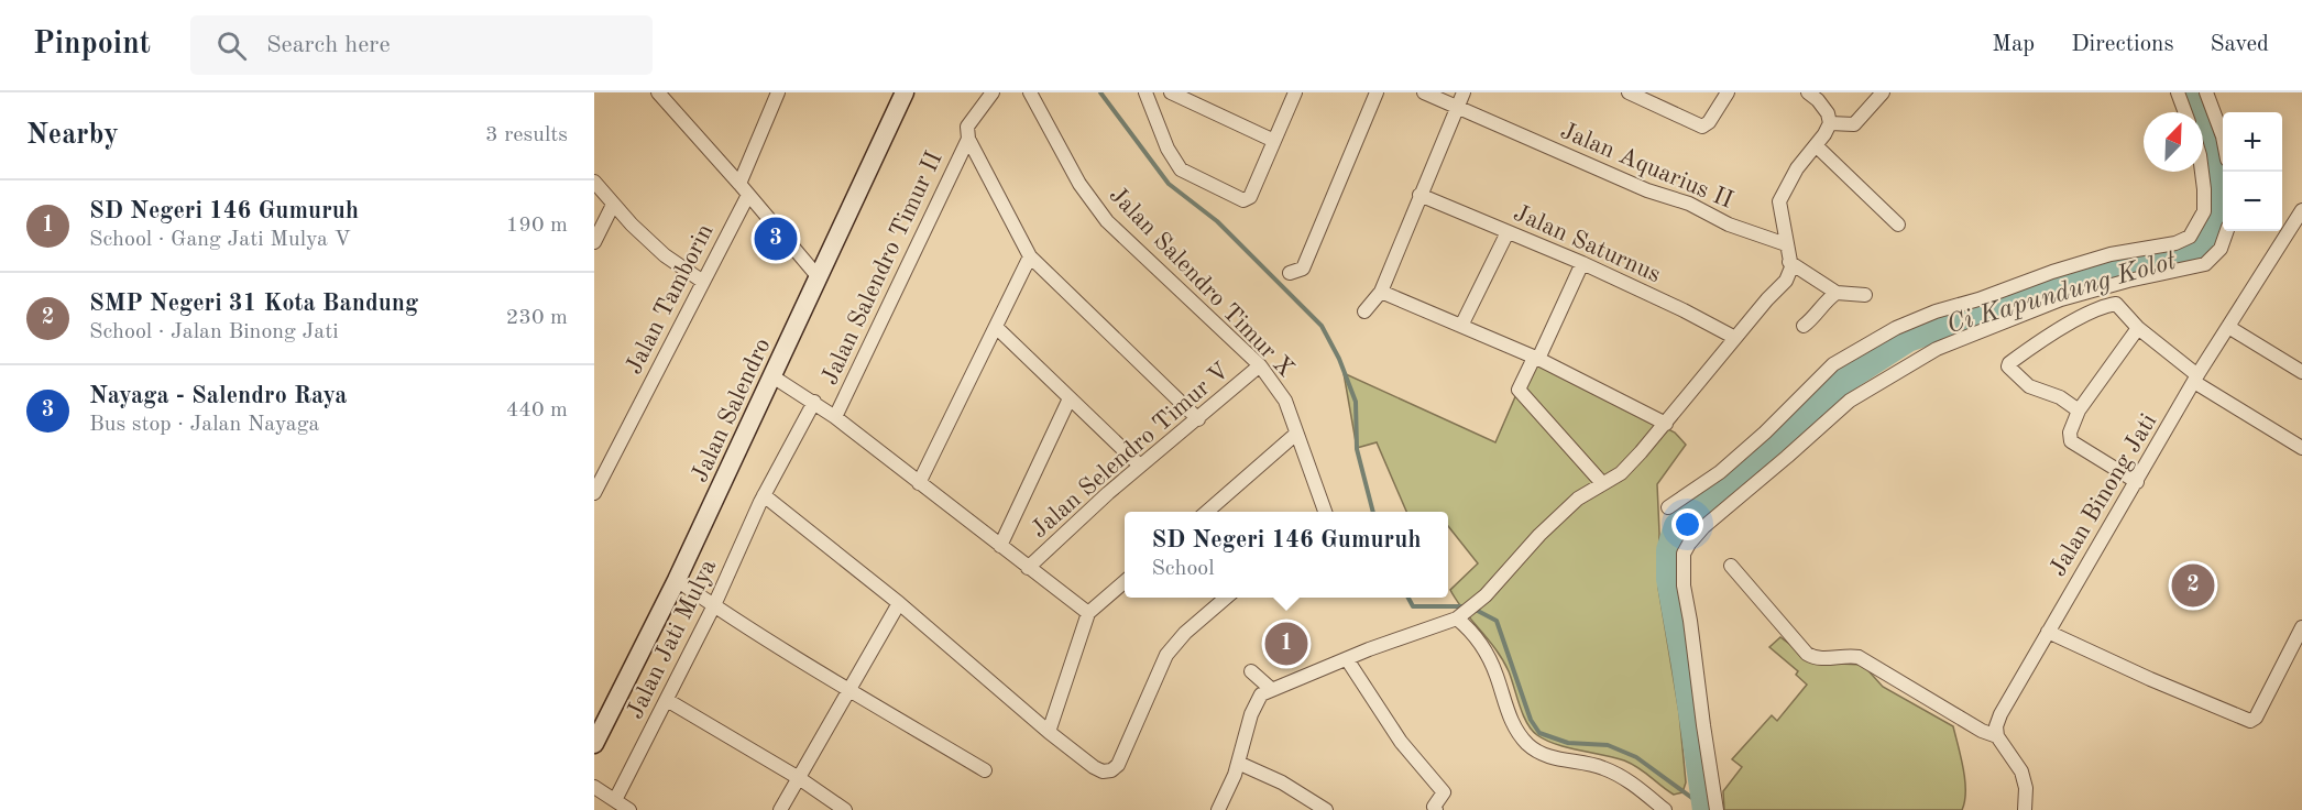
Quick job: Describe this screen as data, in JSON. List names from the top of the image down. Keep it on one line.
{"streets":{"street":["Jalan Aquarius II","Jalan Saturnus","Jalan Salendro Timur II","Jalan Salendro Timur X","Jalan Tamborin","Jalan Salendro","Jalan Selendro Timur V","Jalan Binong Jati","Jalan Jati Mulya"]},"crossings":[["Jalan Salendro Timur X","Jalan Selendro Timur V"]],"water":["Ci Kapundung Kolot"],"north":"top right","page":{"header":"Pinpoint","search":"Search here","nav":["Map","Directions","Saved"],"heading":["Nearby","3 results"],"map_buttons":["+","−"],"list":[{"mark":"1","name":"SD Negeri 146 Gumuruh","note":"School · Gang Jati Mulya V","value":"190 m"},{"mark":"2","name":"SMP Negeri 31 Kota Bandung","note":"School · Jalan Binong Jati","value":"230 m"},{"mark":"3","name":"Nayaga - Salendro Raya","note":"Bus stop · Jalan Nayaga","value":"440 m"}],"pins":["3","2","1"],"popup":["SD Negeri 146 Gumuruh","School"]}}
